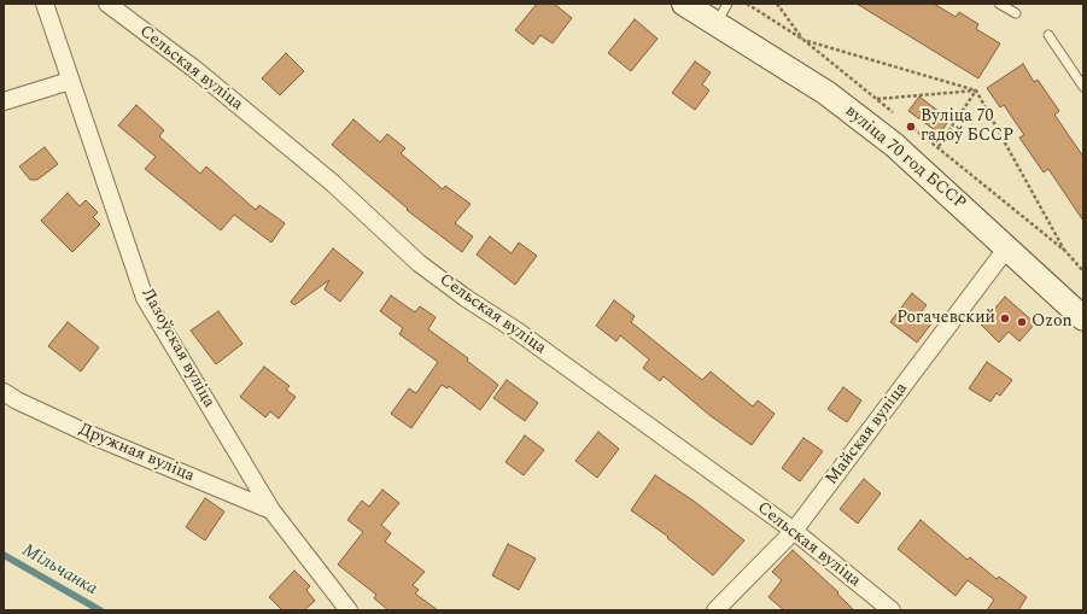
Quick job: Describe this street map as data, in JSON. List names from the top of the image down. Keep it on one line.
{"streets":{"street":["Сельская вуліца","вуліца 70 год БССР","Лазоўская вуліца","Майская вуліца","Дружная вуліца"]},"crossings":[["Сельская вуліца","Майская вуліца"],["вуліца 70 год БССР","Майская вуліца"],["Лазоўская вуліца","Дружная вуліца"]],"water":["Мільчанка"],"places":["Вуліца 70 гадоў БССР","Рогачевский","Ozon"]}
